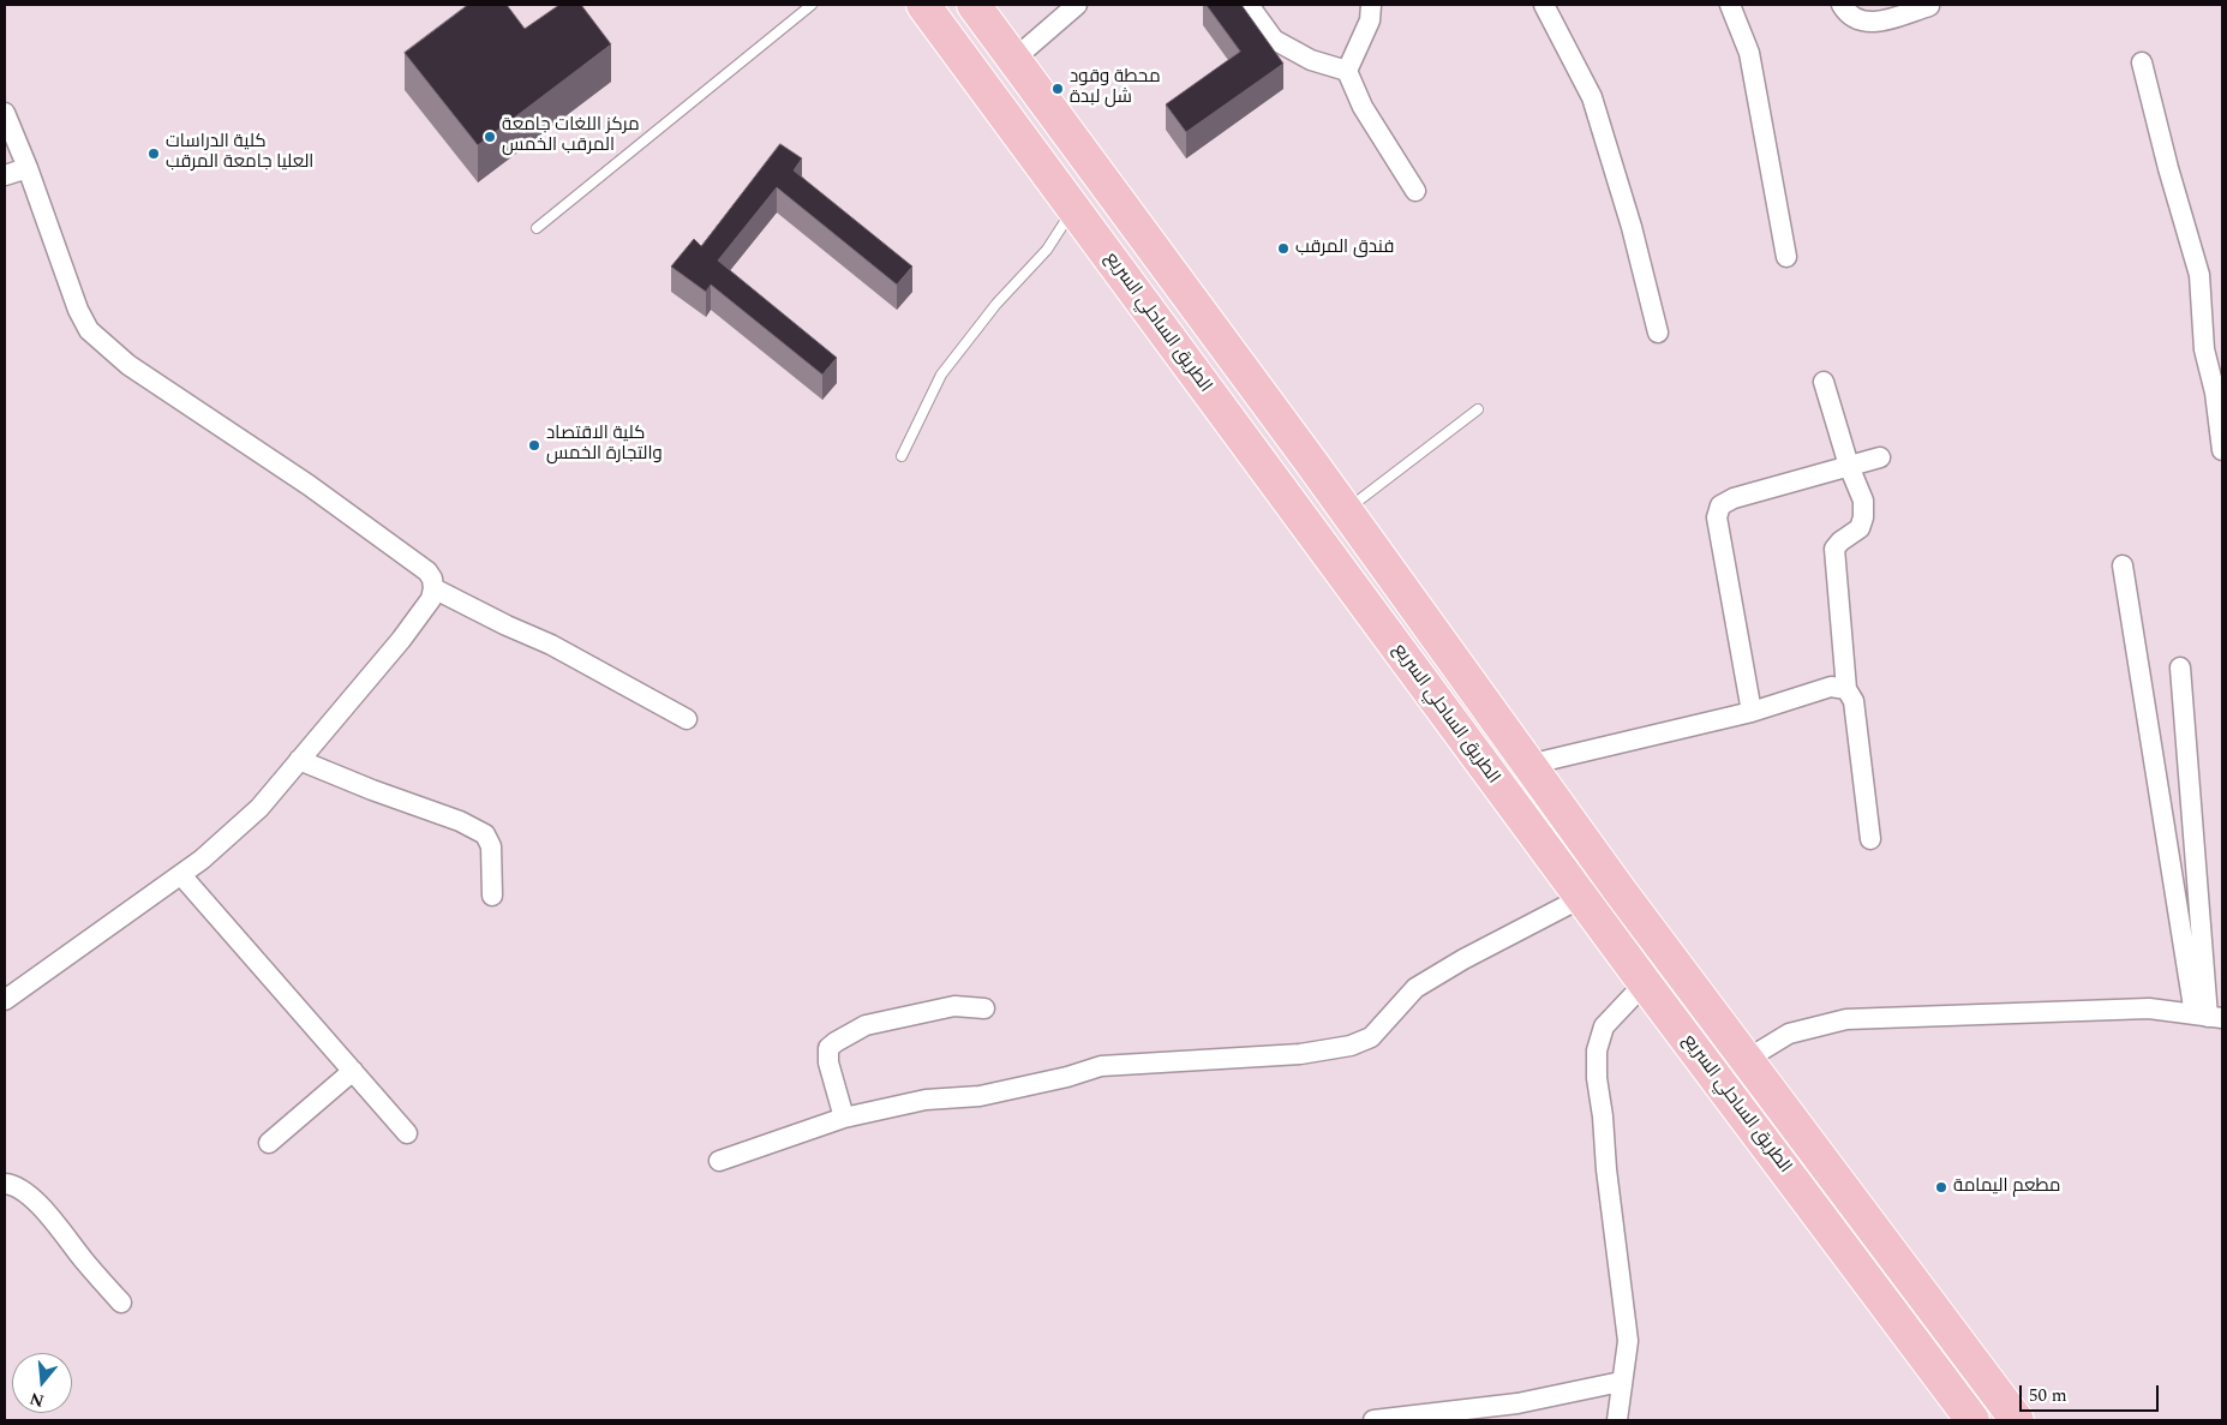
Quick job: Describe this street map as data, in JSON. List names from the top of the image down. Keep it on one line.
{"streets":{"highway":["الطريق الساحلي السريع"]},"places":["محطة وقود شل لبدة","مركز اللغات جامعة المرقب الخمس","كلية الدراسات العليا جامعة المرقب","فندق المرقب","كلية الاقتصاد والتجارة الخمس","مطعم اليمامة"],"scale_bar":"50 m","north":"bottom"}
